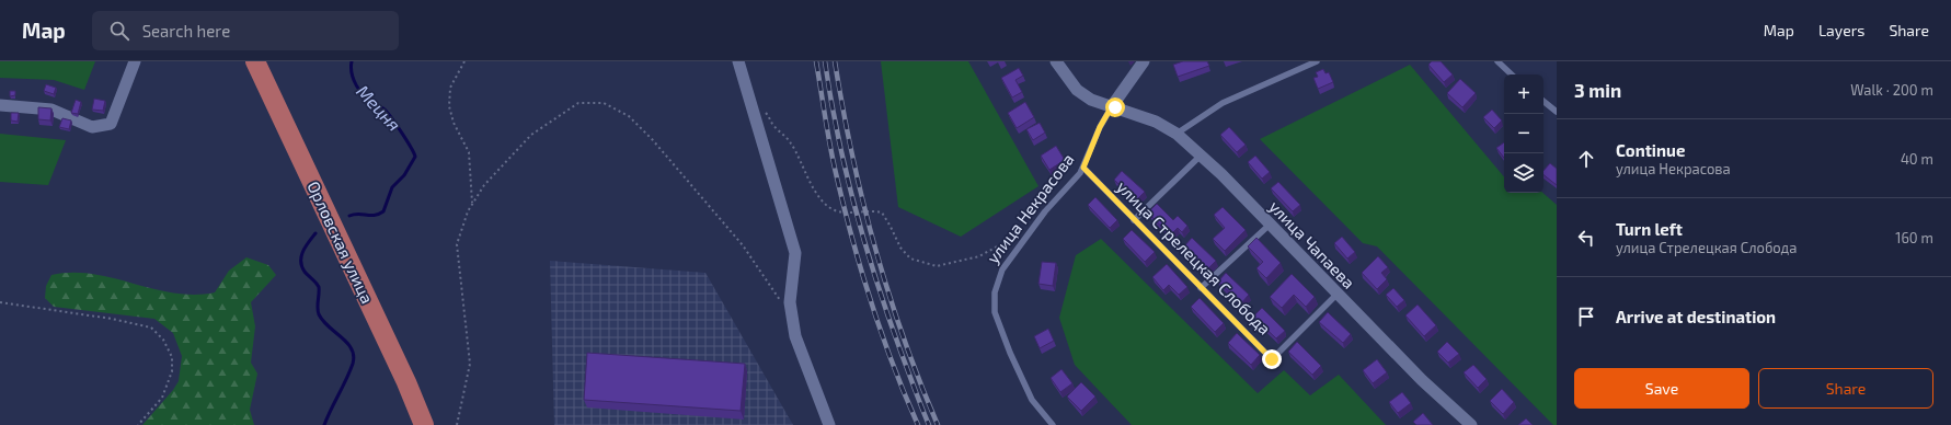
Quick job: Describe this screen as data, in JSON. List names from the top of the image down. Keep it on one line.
{"streets":{"main road":["Орловская улица"],"street":["улица Чапаева"],"lane":["улица Некрасова","улица Стрелецкая Слобода"]},"crossings":[["улица Некрасова","улица Чапаева"],["улица Некрасова","улица Стрелецкая Слобода"],["улица Чапаева","улица Стрелецкая Слобода"]],"water":["Мецня"],"page":{"header":"Map","search":"Search here","nav":["Map","Layers","Share"],"heading":["3 min","Walk · 200 m"],"map_buttons":["+","−"],"list":[["Continue","улица Некрасова","40 m"],["Turn left","улица Стрелецкая Слобода","160 m"],"Arrive at destination"],"buttons":["Save","Share"]}}
